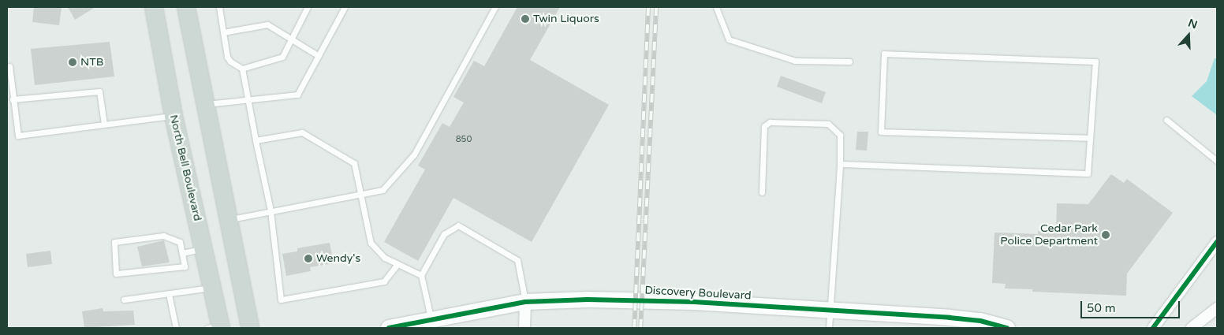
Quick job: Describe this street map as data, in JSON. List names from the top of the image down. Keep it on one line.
{"streets":{"main road":["North Bell Boulevard"],"street":["Discovery Boulevard"]},"places":["Twin Liquors","NTB","Cedar Park Police Department","Wendy's"],"house_numbers":["850"],"scale_bar":"50 m","north":"top"}
